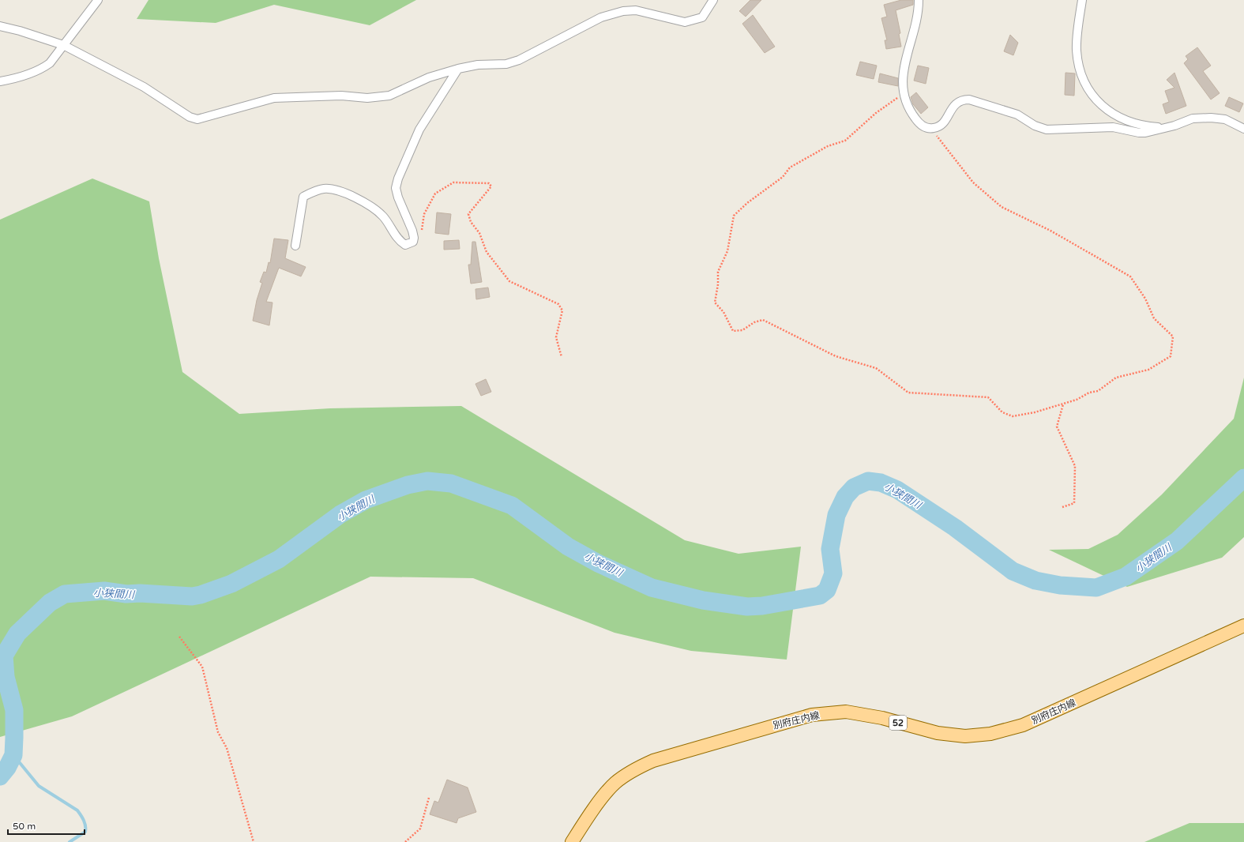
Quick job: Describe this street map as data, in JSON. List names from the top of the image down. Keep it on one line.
{"streets":{"main road":["別府庄内線","52"]},"water":["小狭間川"],"scale_bar":"50 m"}
